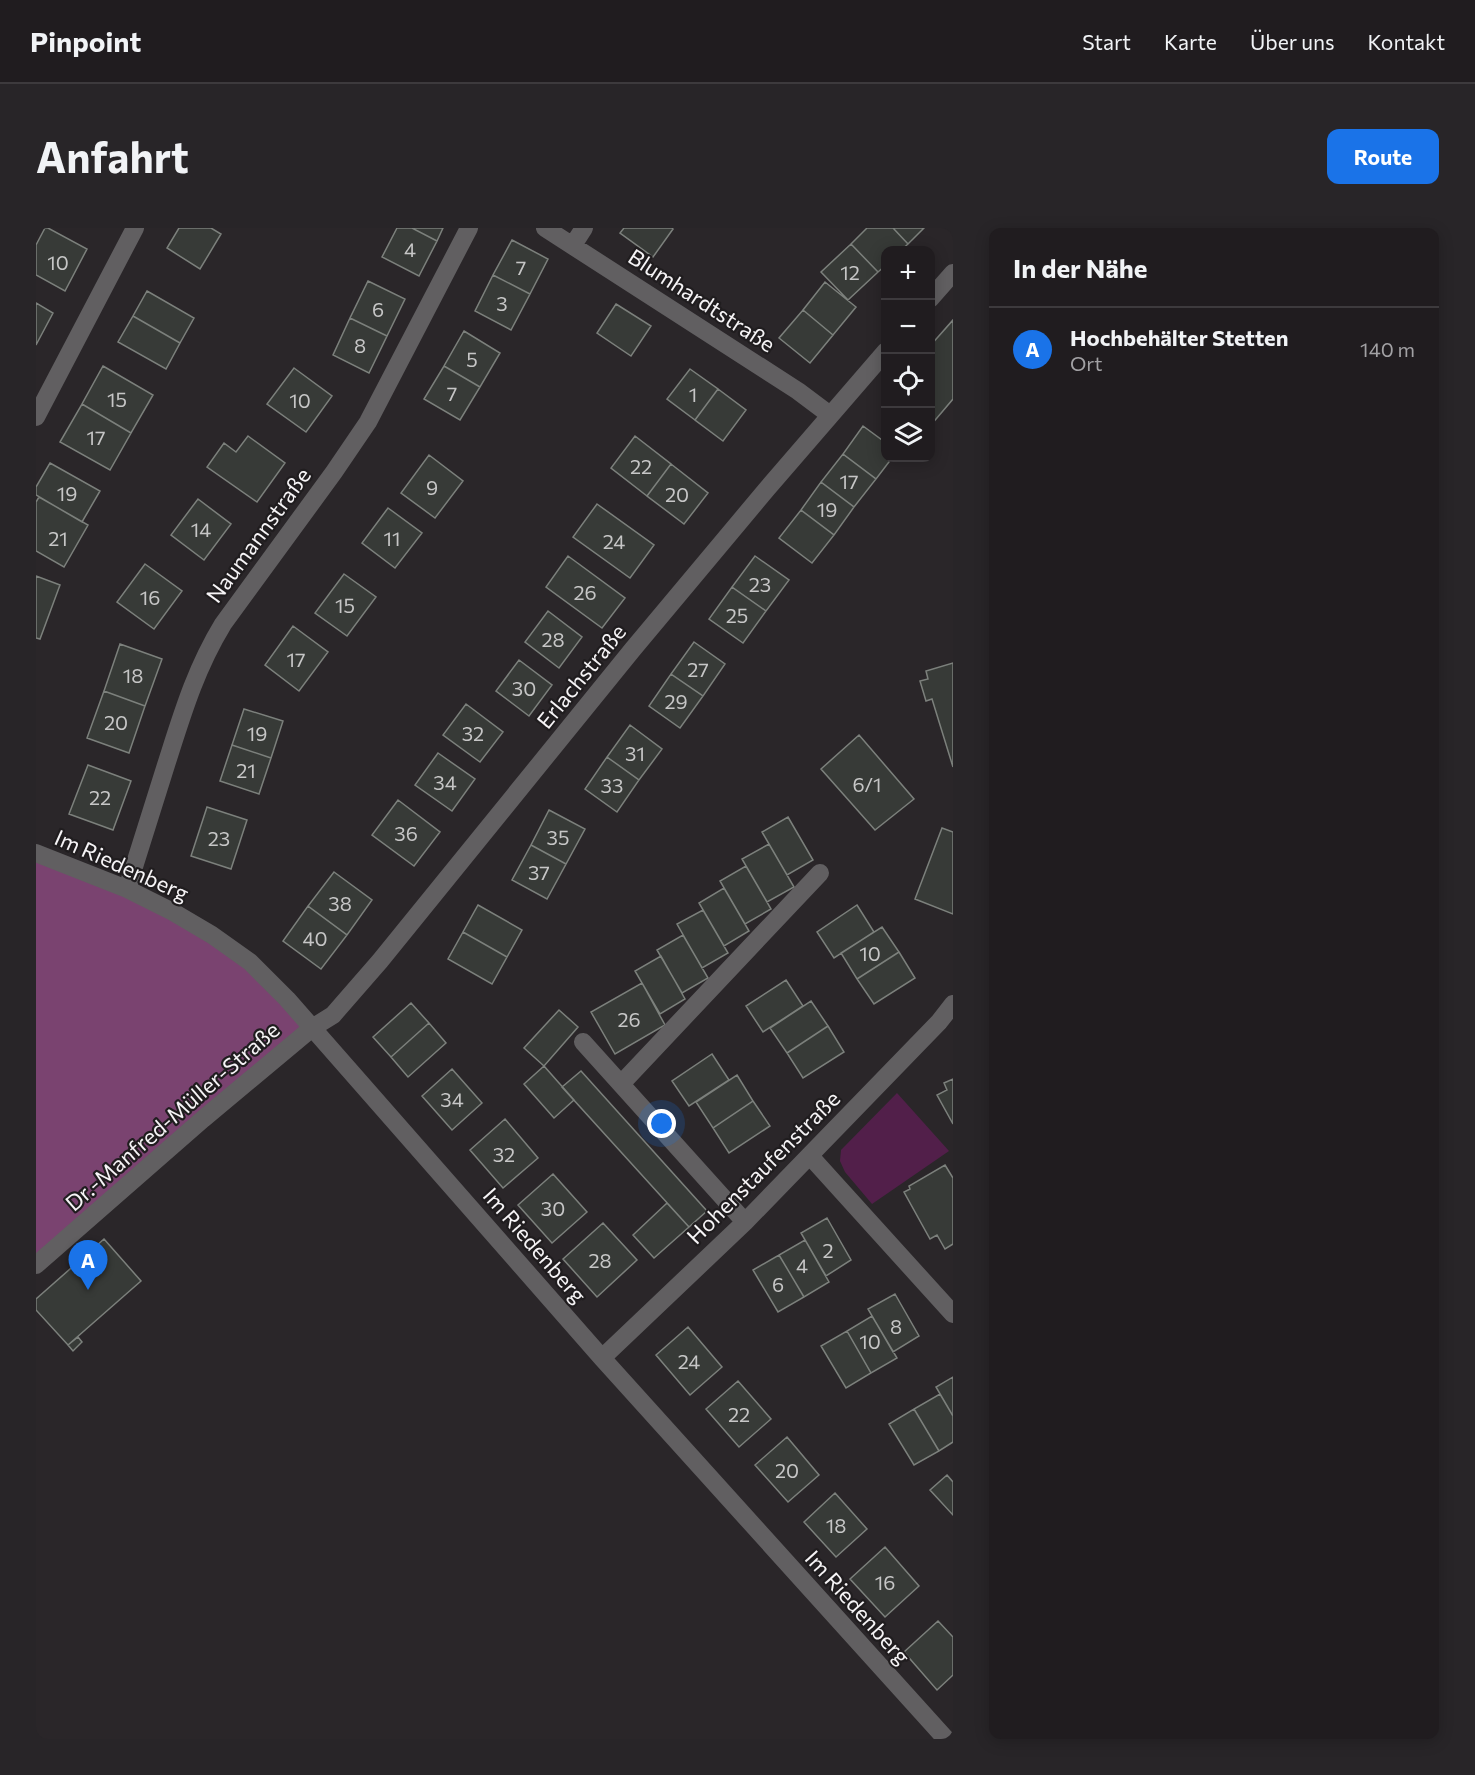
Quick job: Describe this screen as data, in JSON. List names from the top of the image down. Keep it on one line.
{"streets":{"street":["Blumhardtstraße","Naumannstraße","Erlachstraße","Im Riedenberg","Dr.-Manfred-Müller-Straße","Hohenstaufenstraße"]},"crossings":[["Blumhardtstraße","Erlachstraße"],["Naumannstraße","Im Riedenberg"],["Erlachstraße","Im Riedenberg"],["Erlachstraße","Dr.-Manfred-Müller-Straße"],["Im Riedenberg","Dr.-Manfred-Müller-Straße"],["Im Riedenberg","Hohenstaufenstraße"]],"house_numbers":["4","10","7","12","3","6","8","5","7","1","15","10","17","22","17","9","19","20","19","14","21","11","24","23","26","16","15","25","28","17","27","18","30","29","20","19","32","31","21","34","6/1","33","22","36","35","23","37","38","40","10","26","34","32","30","2","28","4","6","8","10","24","22","20","18","16"],"page":{"header":"Pinpoint","nav":["Start","Karte","Über uns","Kontakt"],"buttons":"Route","title":"Anfahrt","heading":"In der Nähe","map_buttons":["+","−"],"list":[{"mark":"A","name":"Hochbehälter Stetten","note":"Ort","value":"140 m"}],"pins":"A"}}
